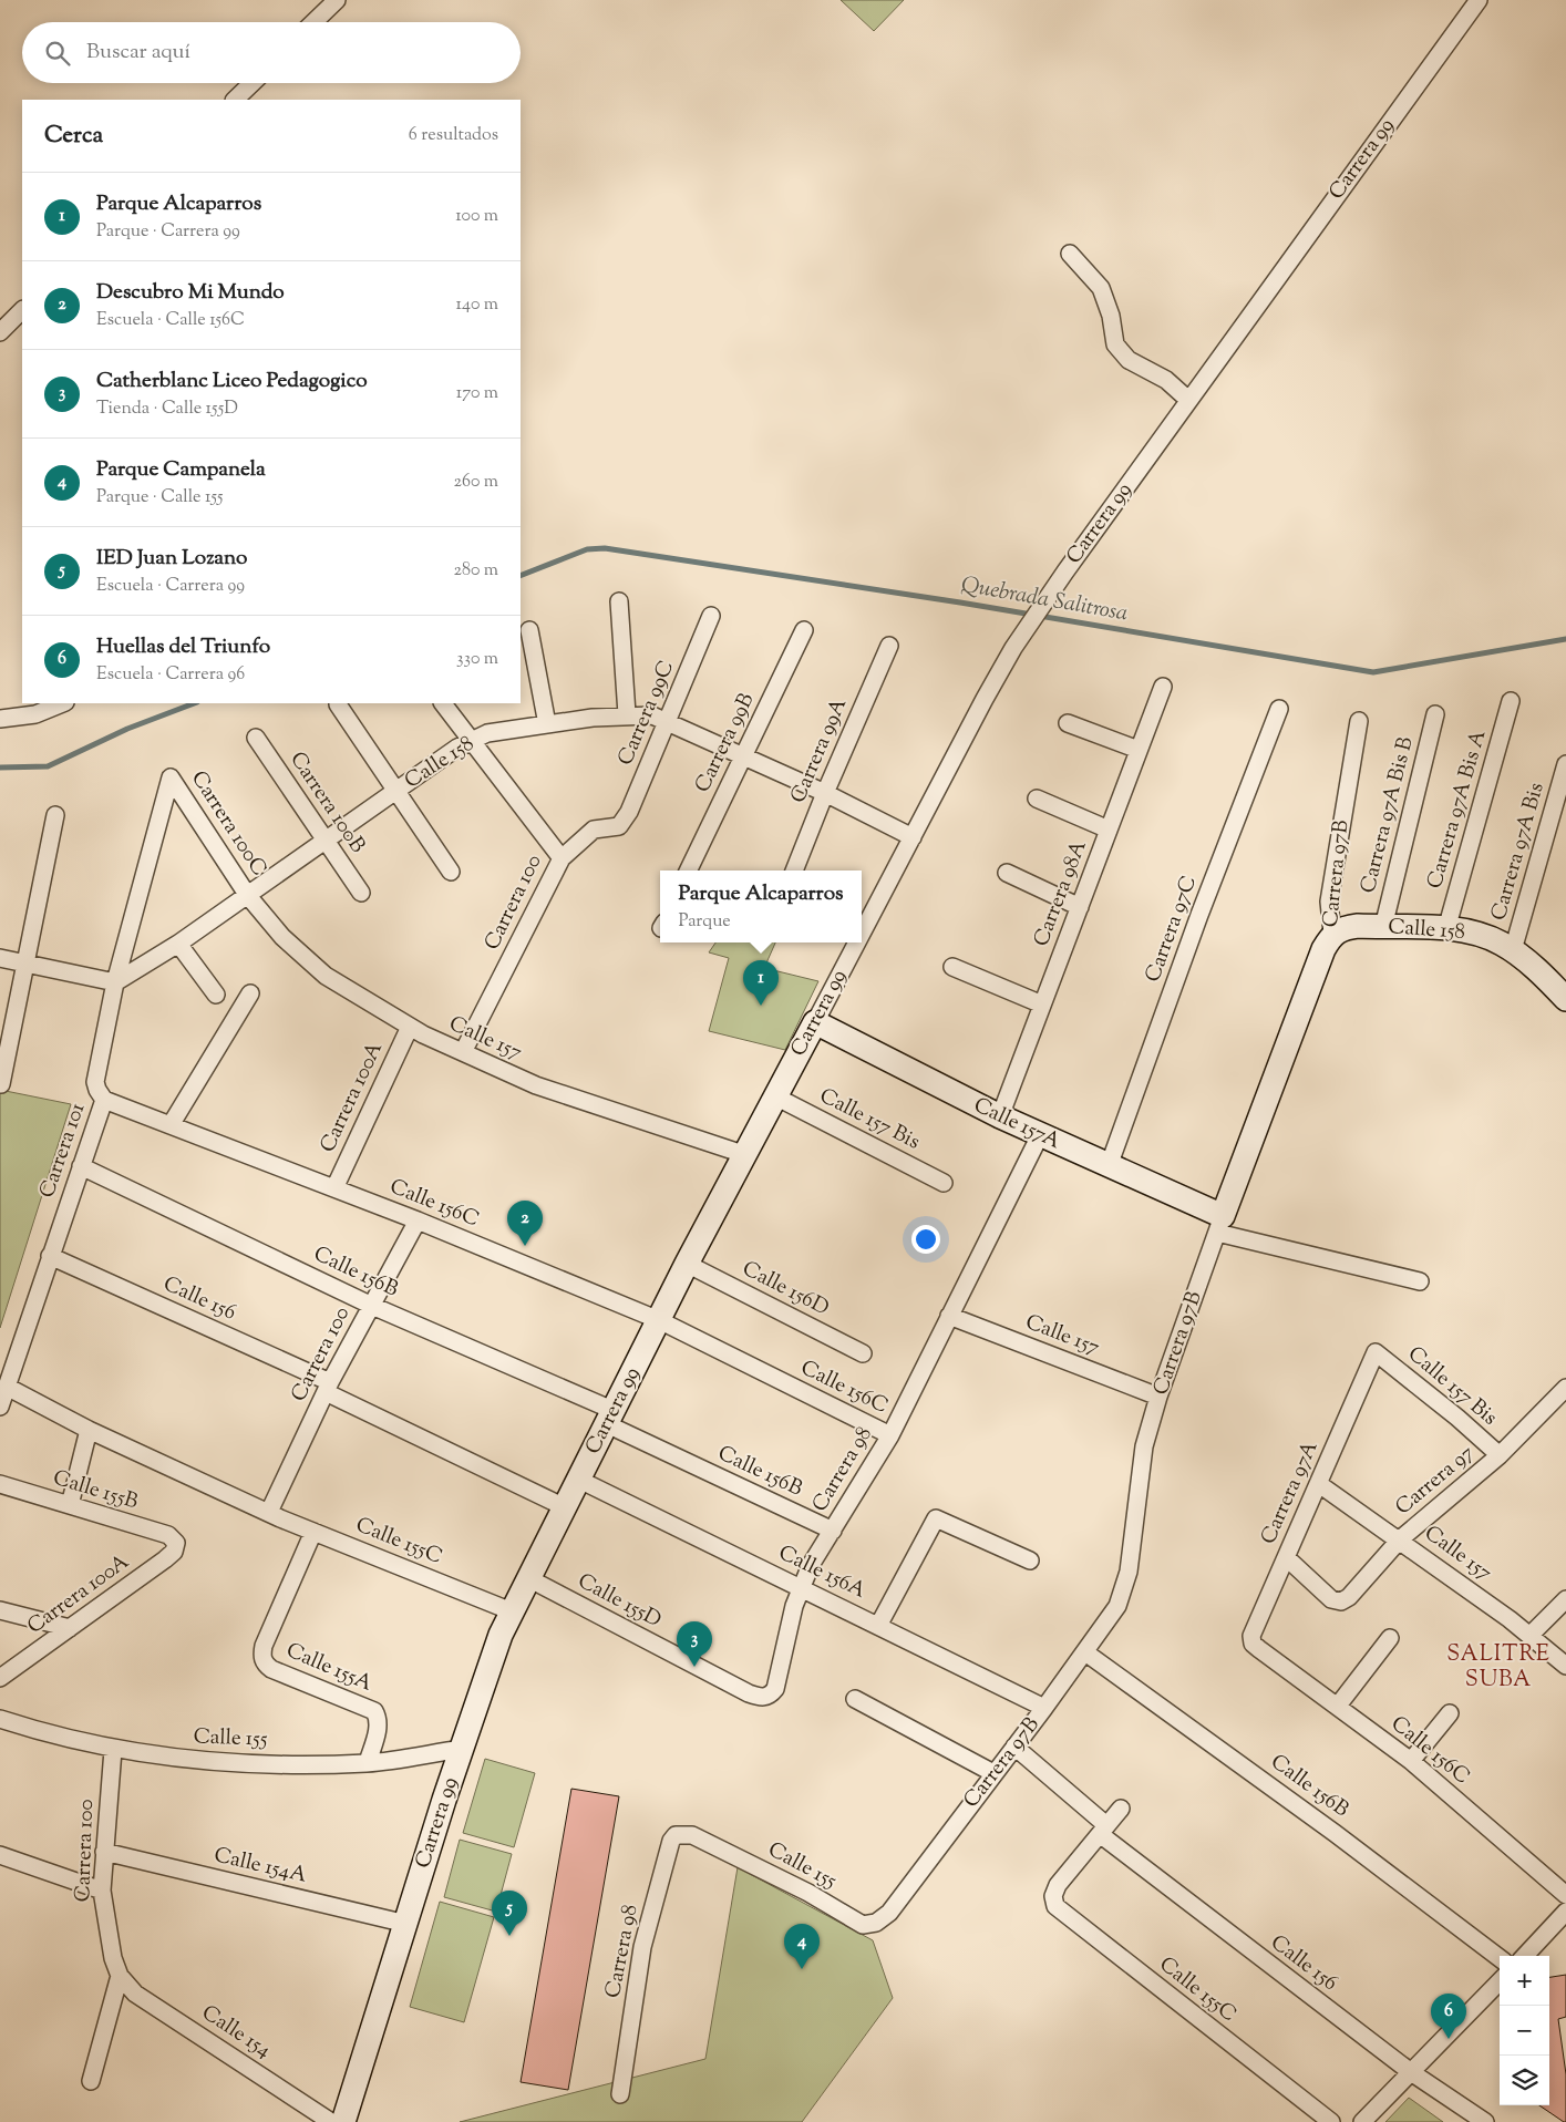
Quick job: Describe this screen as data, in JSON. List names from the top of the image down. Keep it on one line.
{"streets":{"street":["Carrera 99","Carrera 99C","Carrera 99B","Carrera 99A","Calle 158","Carrera 100B","Carrera 97A Bis A","Carrera 97A Bis B","Carrera 100C","Carrera 97A Bis","Carrera 97B","Carrera 98A","Carrera 100","Carrera 97C","Calle 157","Carrera 100A","Calle 157 Bis","Calle 157A","Carrera 101","Calle 156C","Calle 156B","Calle 156D","Calle 156","Carrera 98","Carrera 97","Calle 155B","Carrera 97A","Calle 155C","Calle 156A","Calle 155D","Calle 155A","Calle 155","Calle 154A","Calle 154"]},"crossings":[["Carrera 99","Calle 158"],["Carrera 99","Calle 157"],["Carrera 99","Calle 157 Bis"],["Carrera 99","Calle 157A"],["Carrera 99","Calle 156C"],["Carrera 99","Calle 156B"],["Carrera 99","Calle 156D"],["Carrera 99","Calle 156"],["Carrera 99","Calle 155C"],["Carrera 99","Calle 156A"],["Carrera 99","Calle 155D"],["Carrera 99","Calle 155"],["Carrera 99","Calle 154A"],["Carrera 99C","Calle 158"],["Carrera 99C","Carrera 100"],["Carrera 99B","Calle 158"],["Carrera 99A","Calle 158"],["Calle 158","Carrera 100B"],["Calle 158","Carrera 97A Bis A"],["Calle 158","Carrera 97A Bis B"],["Calle 158","Carrera 100C"],["Calle 158","Carrera 97A Bis"],["Calle 158","Carrera 97B"],["Calle 158","Carrera 100"],["Calle 158","Calle 157"],["Calle 158","Carrera 101"],["Carrera 100C","Calle 157"],["Carrera 100C","Carrera 101"],["Carrera 97B","Calle 157"],["Carrera 97B","Calle 157A"],["Carrera 97B","Calle 156B"],["Carrera 97B","Calle 156"],["Carrera 97B","Calle 156A"],["Carrera 97B","Calle 155"],["Carrera 98A","Calle 157A"],["Carrera 100","Calle 157"],["Carrera 100","Calle 156C"],["Carrera 100","Calle 156B"],["Carrera 100","Calle 156"],["Carrera 100","Calle 155C"],["Carrera 100","Calle 155"],["Carrera 100","Calle 154A"],["Carrera 100","Calle 154"],["Carrera 97C","Calle 157A"],["Calle 157","Carrera 100A"],["Calle 157","Carrera 98"],["Calle 157","Carrera 97"],["Calle 157","Carrera 97A"],["Carrera 100A","Calle 156C"],["Carrera 100A","Calle 155B"],["Calle 157 Bis","Carrera 97"],["Calle 157 Bis","Carrera 97A"],["Calle 157A","Carrera 98"],["Carrera 101","Calle 156C"],["Carrera 101","Calle 156B"],["Carrera 101","Calle 156"],["Carrera 101","Calle 155C"],["Calle 156C","Carrera 98"],["Calle 156C","Carrera 97A"],["Calle 156B","Carrera 98"],["Calle 156","Calle 155C"],["Carrera 98","Calle 156A"],["Carrera 98","Calle 155D"],["Carrera 98","Calle 155"],["Carrera 97","Carrera 97A"],["Calle 155C","Calle 155A"],["Calle 155A","Calle 155"]],"districts":["SALITRE SUBA"],"water":["Quebrada Salitrosa"],"page":{"search":"Buscar aquí","heading":["Cerca","6 resultados"],"list":[{"mark":"1","name":"Parque Alcaparros","note":"Parque · Carrera 99","value":"100 m"},{"mark":"2","name":"Descubro Mi Mundo","note":"Escuela · Calle 156C","value":"140 m"},{"mark":"3","name":"Catherblanc Liceo Pedagogico","note":"Tienda · Calle 155D","value":"170 m"},{"mark":"4","name":"Parque Campanela","note":"Parque · Calle 155","value":"260 m"},{"mark":"5","name":"IED Juan Lozano","note":"Escuela · Carrera 99","value":"280 m"},{"mark":"6","name":"Huellas del Triunfo","note":"Escuela · Carrera 96","value":"330 m"}],"popup":["Parque Alcaparros","Parque"],"pins":["1","2","3","5","4","6"],"map_buttons":["+","−"]}}
